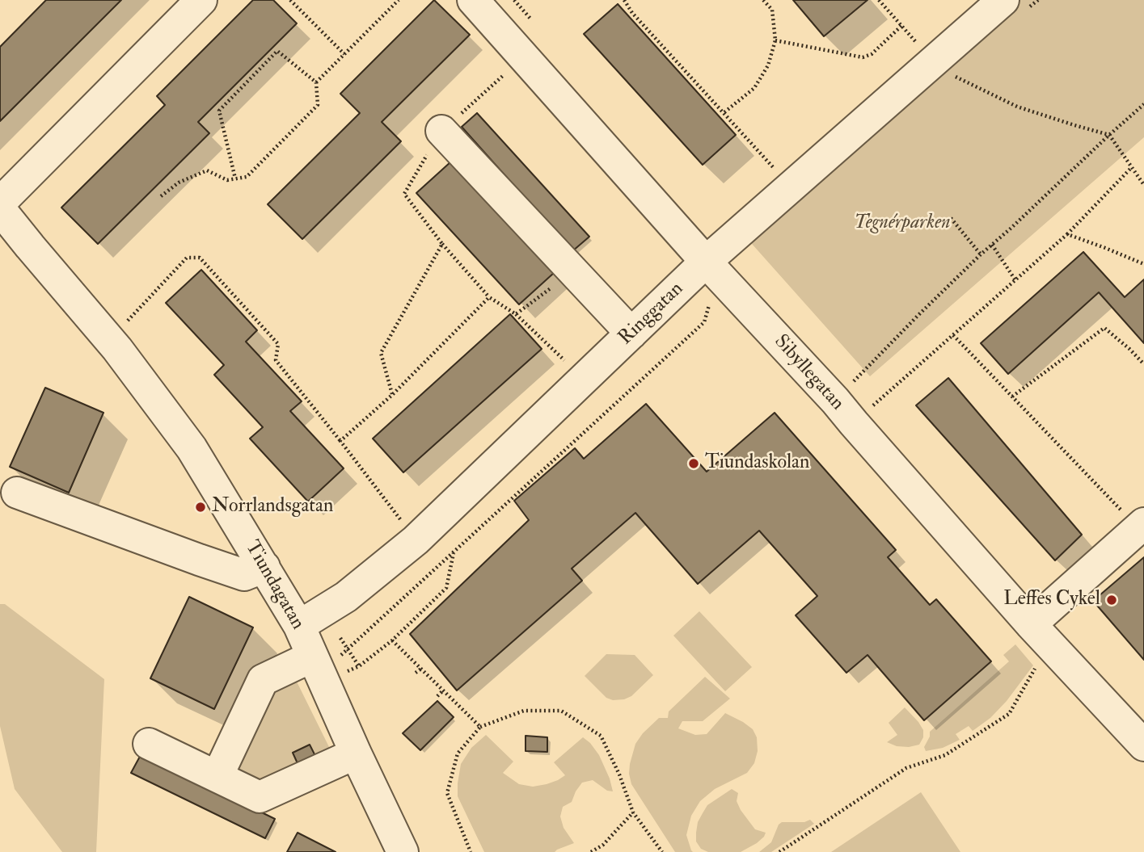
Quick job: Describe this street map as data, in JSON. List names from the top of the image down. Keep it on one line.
{"streets":{"street":["Ringgatan","Sibyllegatan","Tiundagatan"]},"crossings":[["Ringgatan","Sibyllegatan"],["Ringgatan","Tiundagatan"]],"parks":["Tegnérparken"],"places":["Tiundaskolan","Norrlandsgatan","Leffes Cykel"]}
